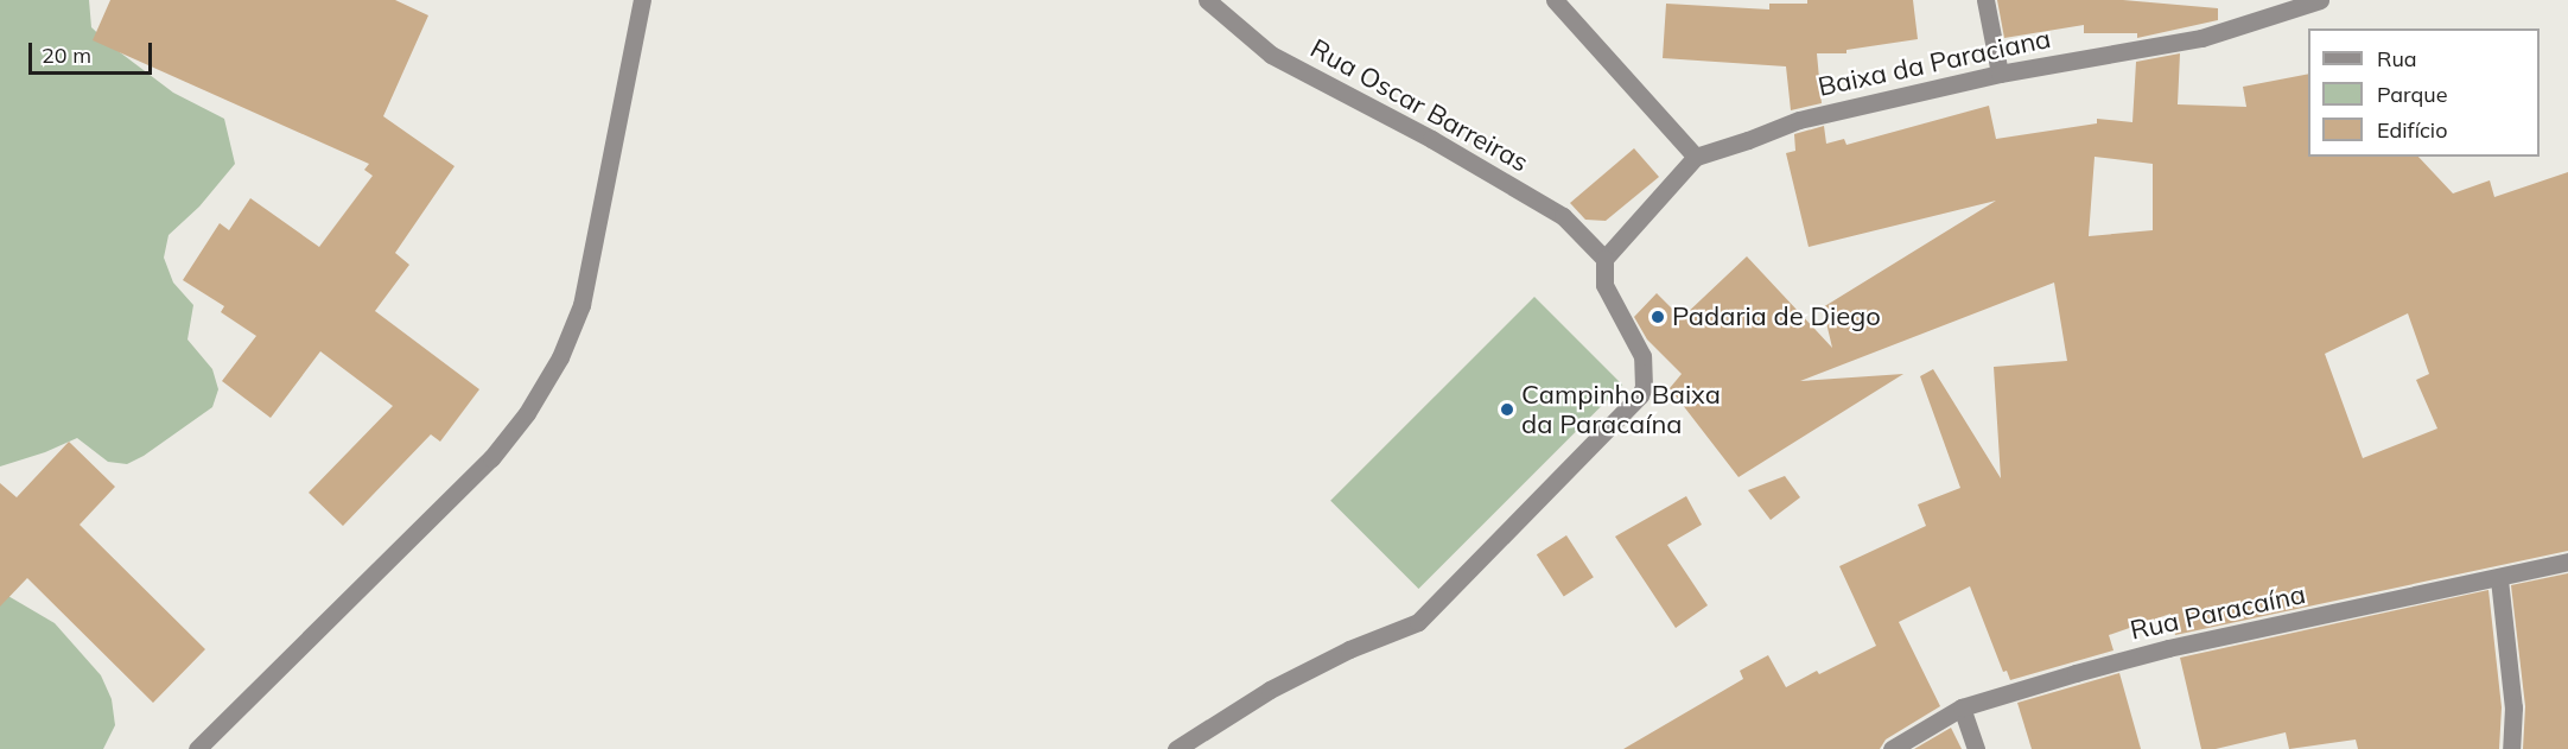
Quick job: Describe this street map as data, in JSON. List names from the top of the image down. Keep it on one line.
{"streets":{"street":["Baixa da Paraciana","Rua Oscar Barreiras","Rua Paracaína"]},"crossings":[["Baixa da Paraciana","Rua Oscar Barreiras"]],"places":["Padaria de Diego","Campinho Baixa da Paracaína"],"legend":["Rua","Parque","Edifício"],"scale_bar":"20 m"}
